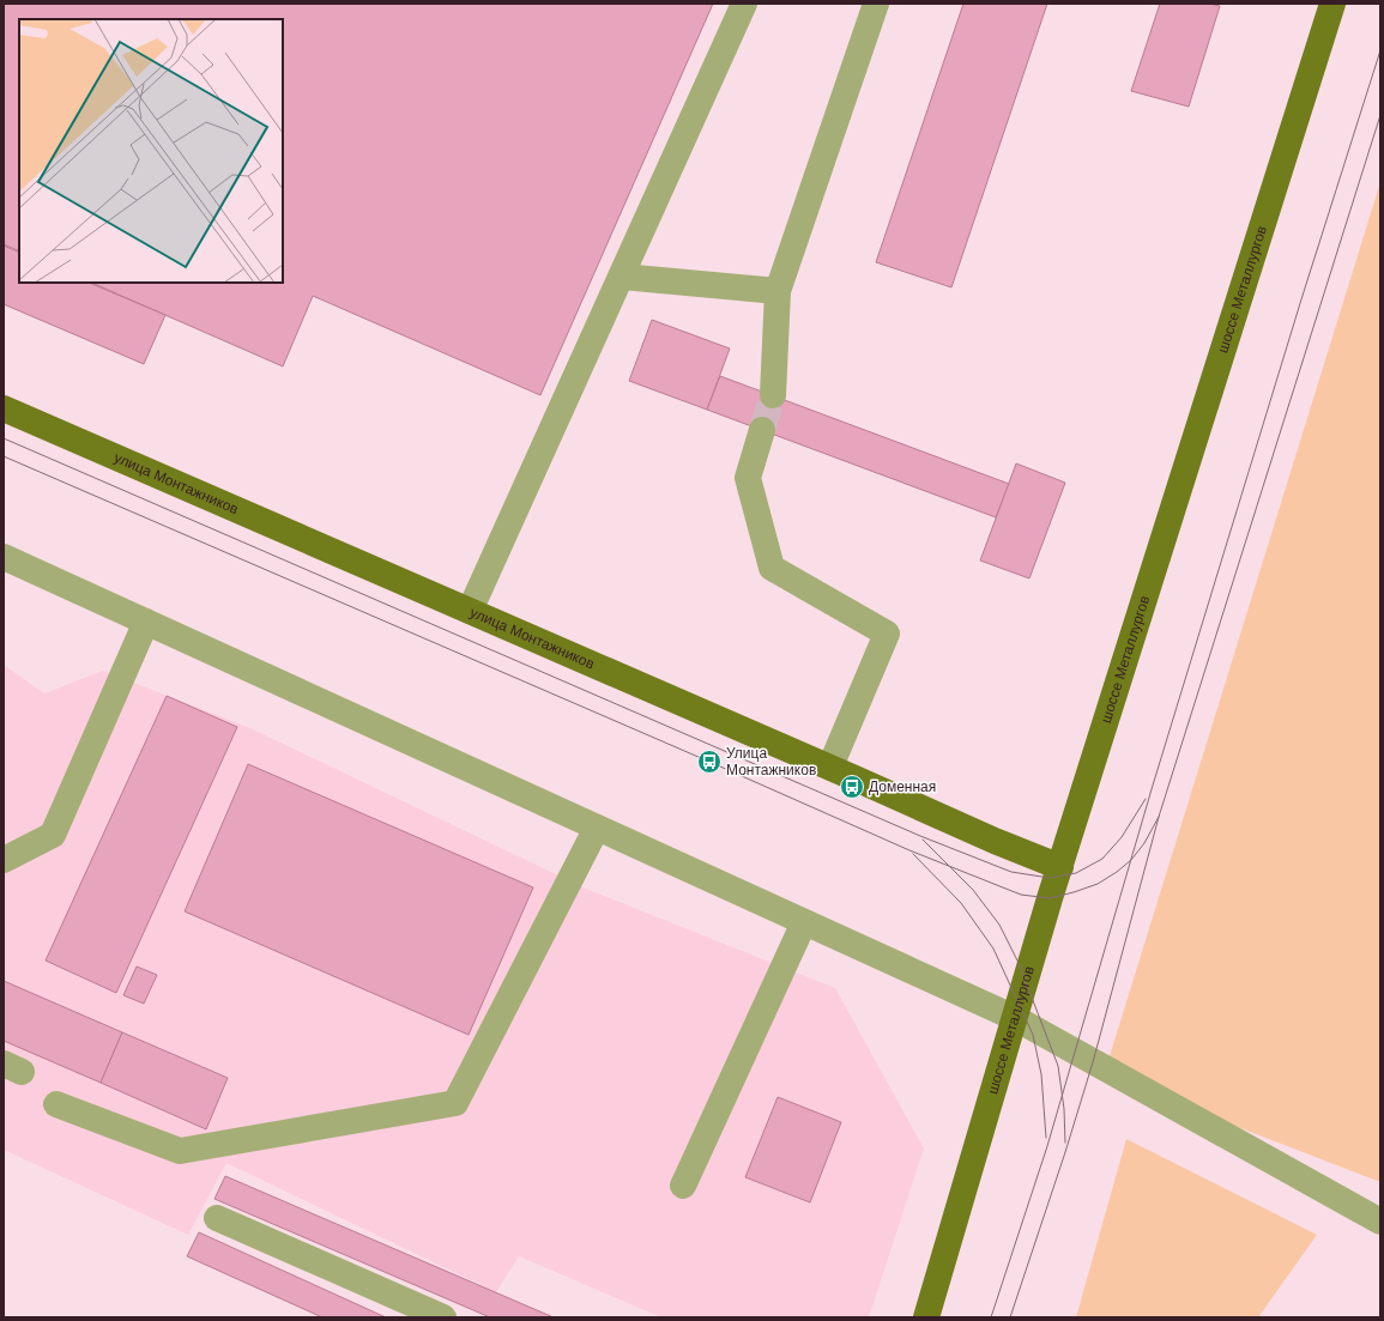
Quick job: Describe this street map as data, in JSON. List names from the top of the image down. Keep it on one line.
{"streets":{"main road":["шоссе Металлургов","улица Монтажников"]},"crossings":[["шоссе Металлургов","улица Монтажников"]],"places":{"bus stop":["Улица Монтажников","Доменная"]}}
